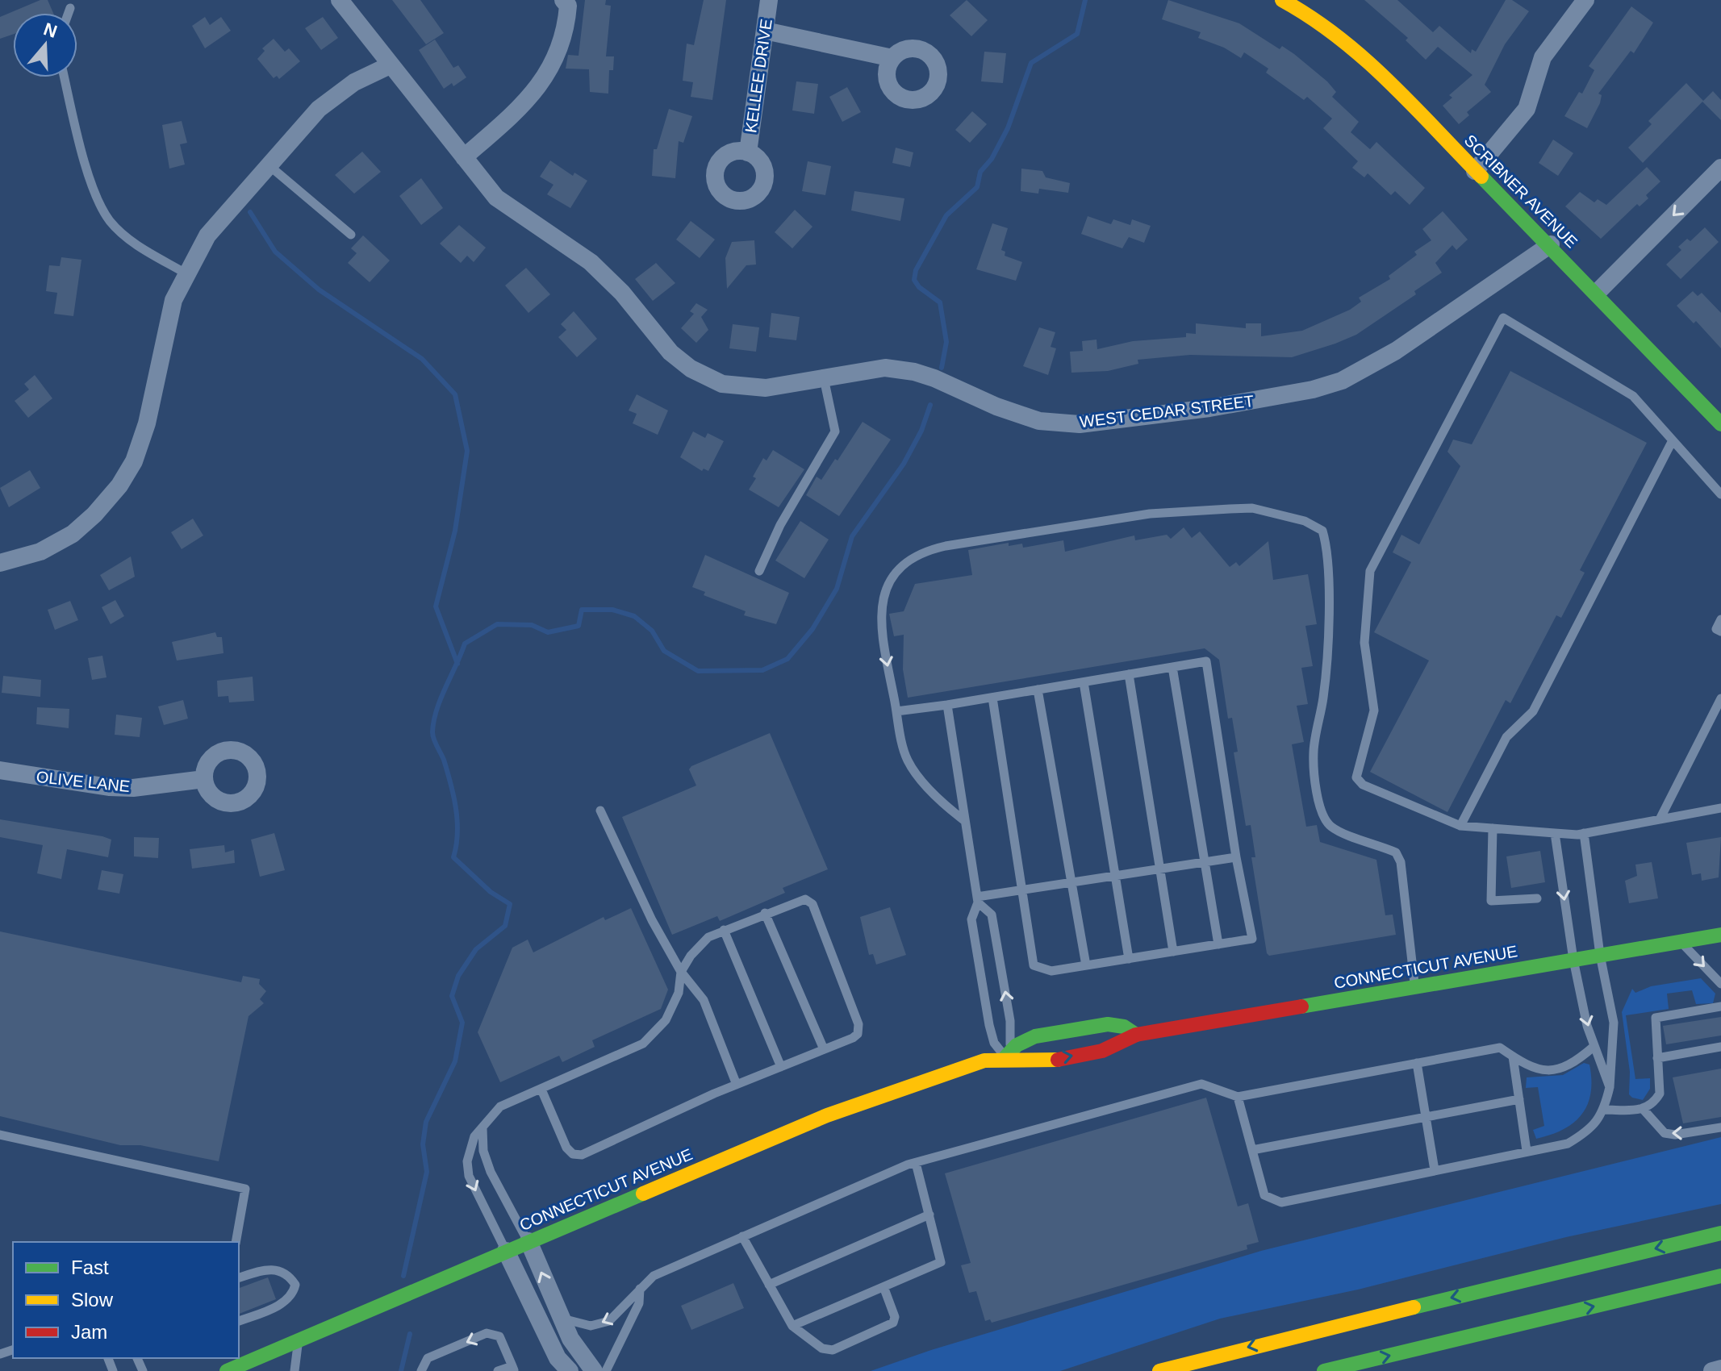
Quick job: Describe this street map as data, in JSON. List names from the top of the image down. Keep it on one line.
{"streets":{"main road":["SCRIBNER AVENUE","CONNECTICUT AVENUE"],"street":["KELLEE DRIVE","WEST CEDAR STREET","OLIVE LANE"]},"crossings":[["SCRIBNER AVENUE","WEST CEDAR STREET"]],"legend":["Fast","Slow","Jam"],"north":"top"}
